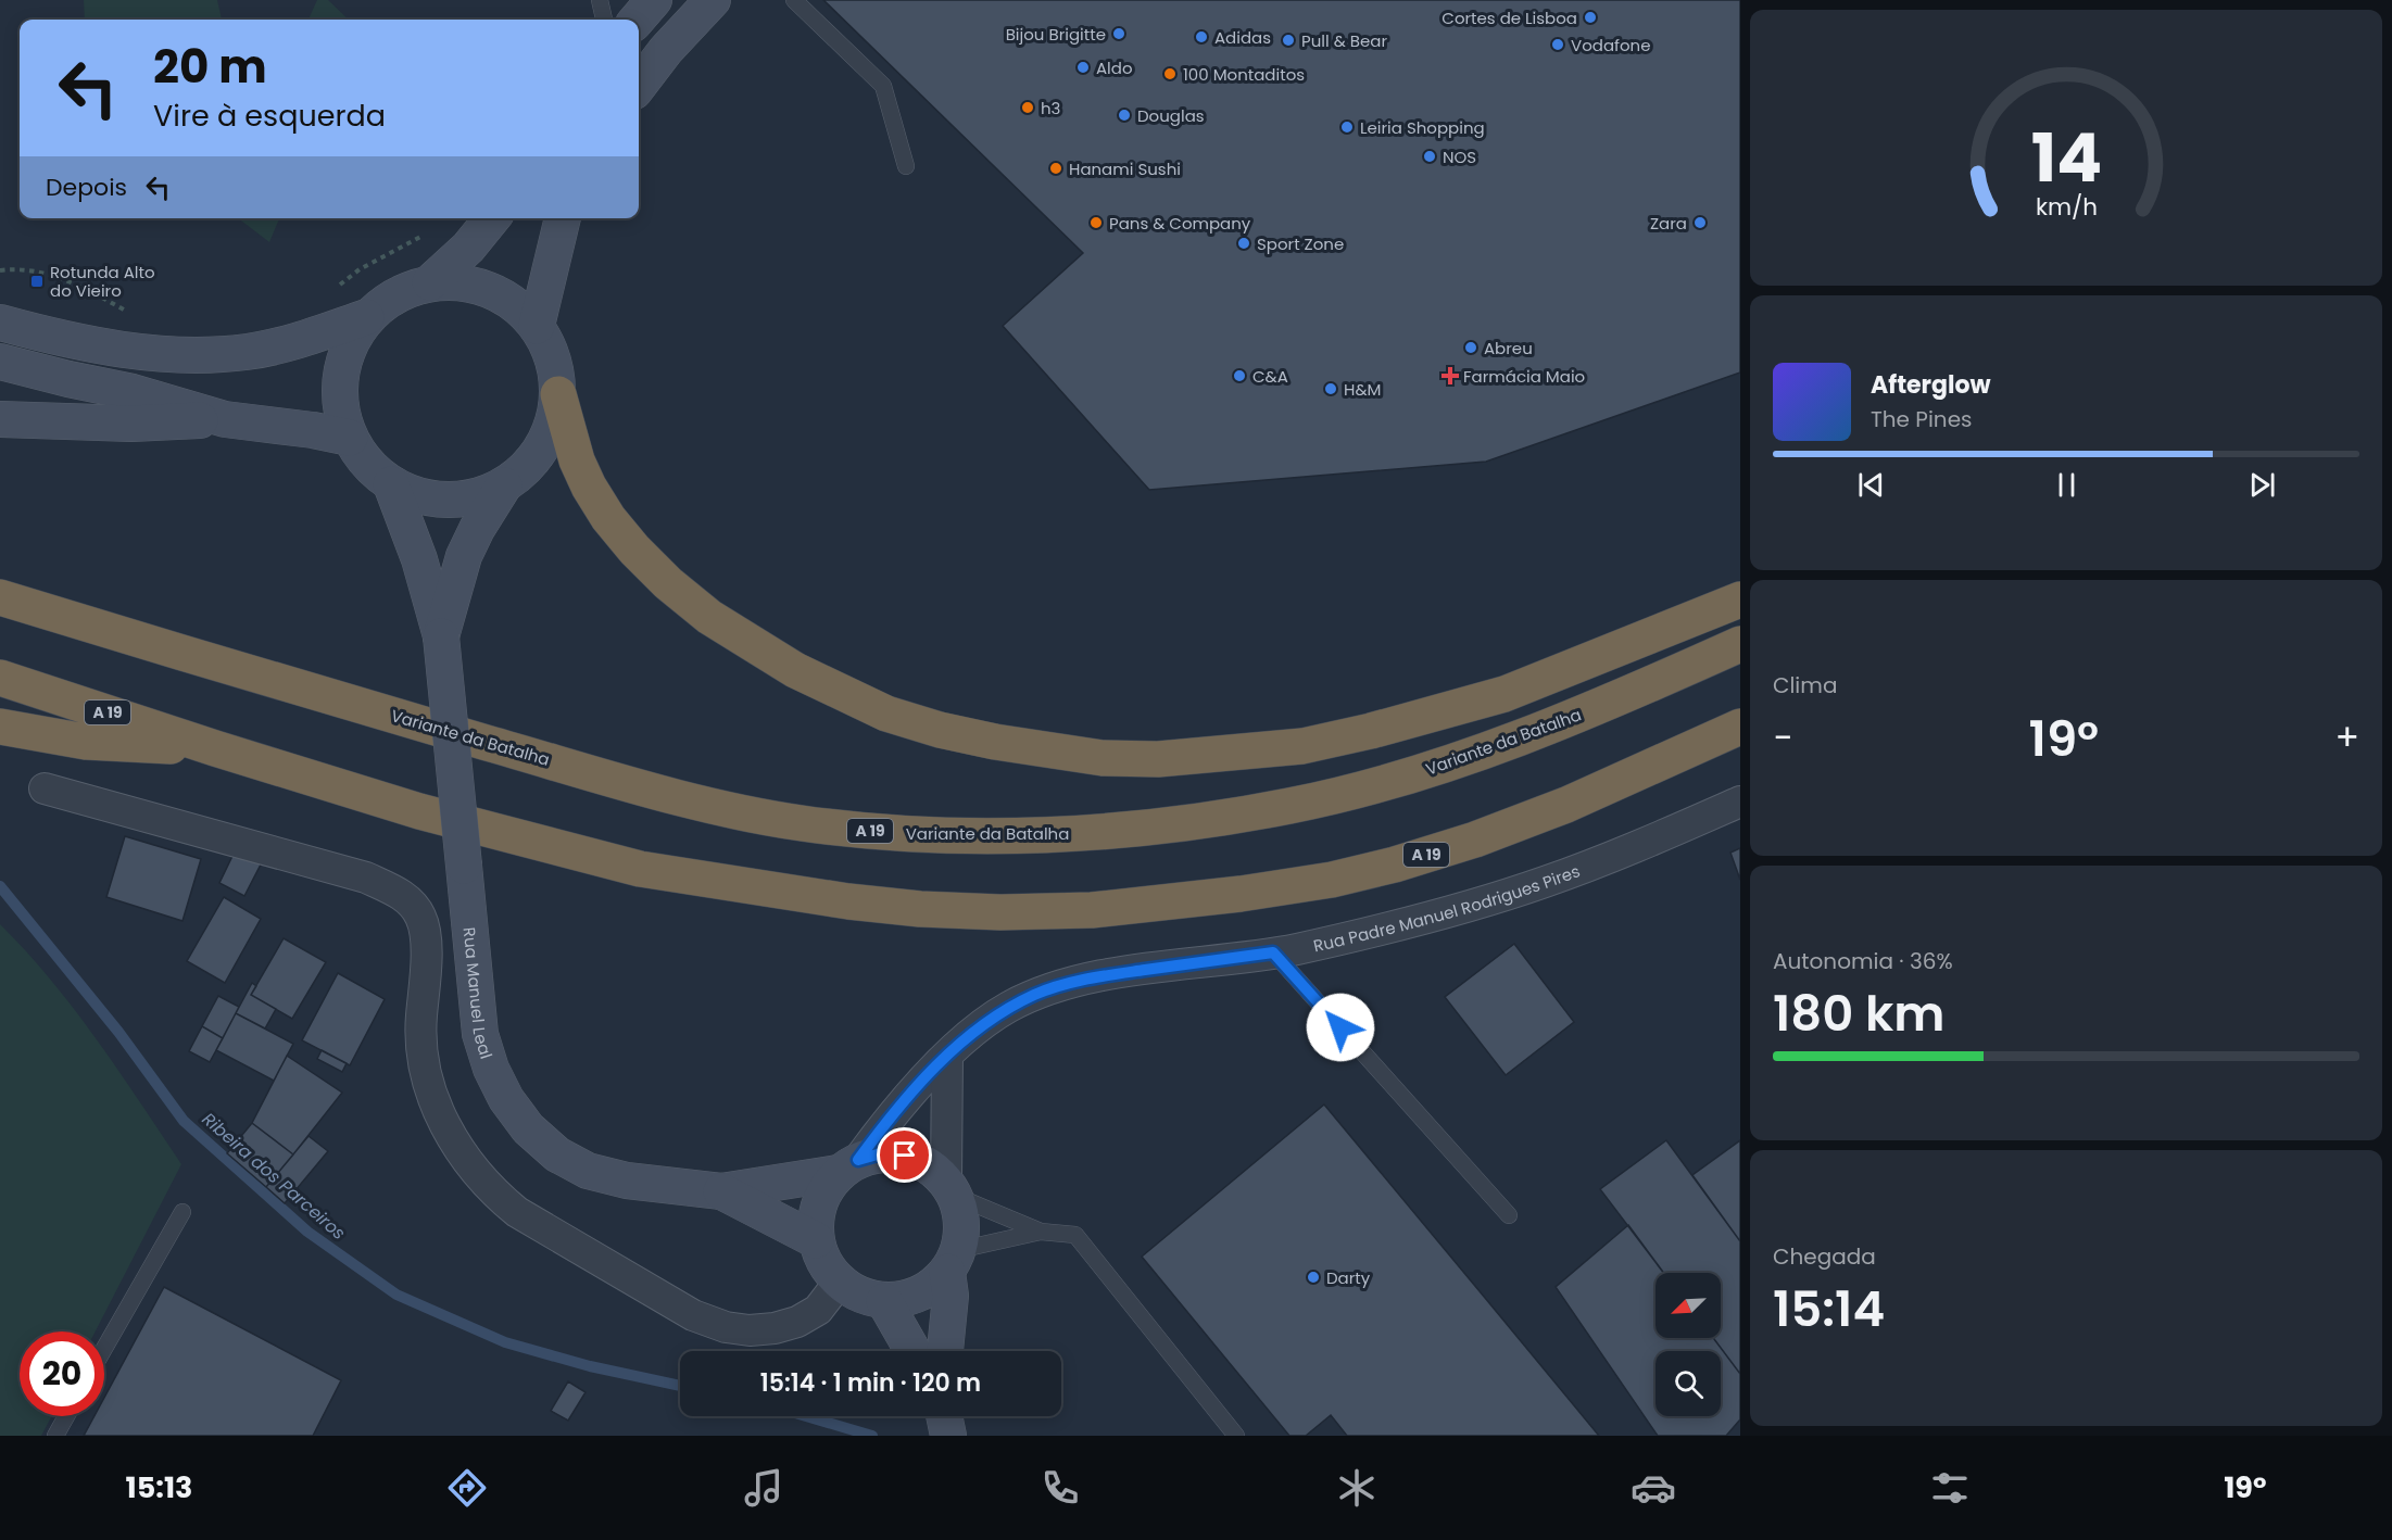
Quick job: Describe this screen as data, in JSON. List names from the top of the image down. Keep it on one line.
{"streets":{"highway":["A 19","Variante da Batalha"],"main road":["Rua Manuel Leal"],"street":["Rua Padre Manuel Rodrigues Pires"]},"crossings":[["Rua Padre Manuel Rodrigues Pires","Rua Manuel Leal"]],"water":["Ribeira dos Parceiros"],"places":{"other":["Cortes de Lisboa","Bijou Brigitte","Adidas","Pull & Bear","Vodafone","Aldo","100 Montaditos","h3","Douglas","Leiria Shopping","NOS","Hanami Sushi","Pans & Company","Zara","Sport Zone","Abreu","C&A","H&M","Darty"],"transit":["Rotunda Alto do Vieiro"],"health":["Farmácia Maio"]},"north":"bottom left","page":{"turn":["20 m","Vire à esquerda"],"then":"Depois","song":["Afterglow","The Pines"],"tile":["Clima",["Autonomia · 36%","180 km"],["Chegada","15:14"]],"heat":["−","19°","+"],"limit":"20","trip":"15:14 · 1 min · 120 m","tabs":["15:13","19°"],"gauge":["14","km/h"]}}
